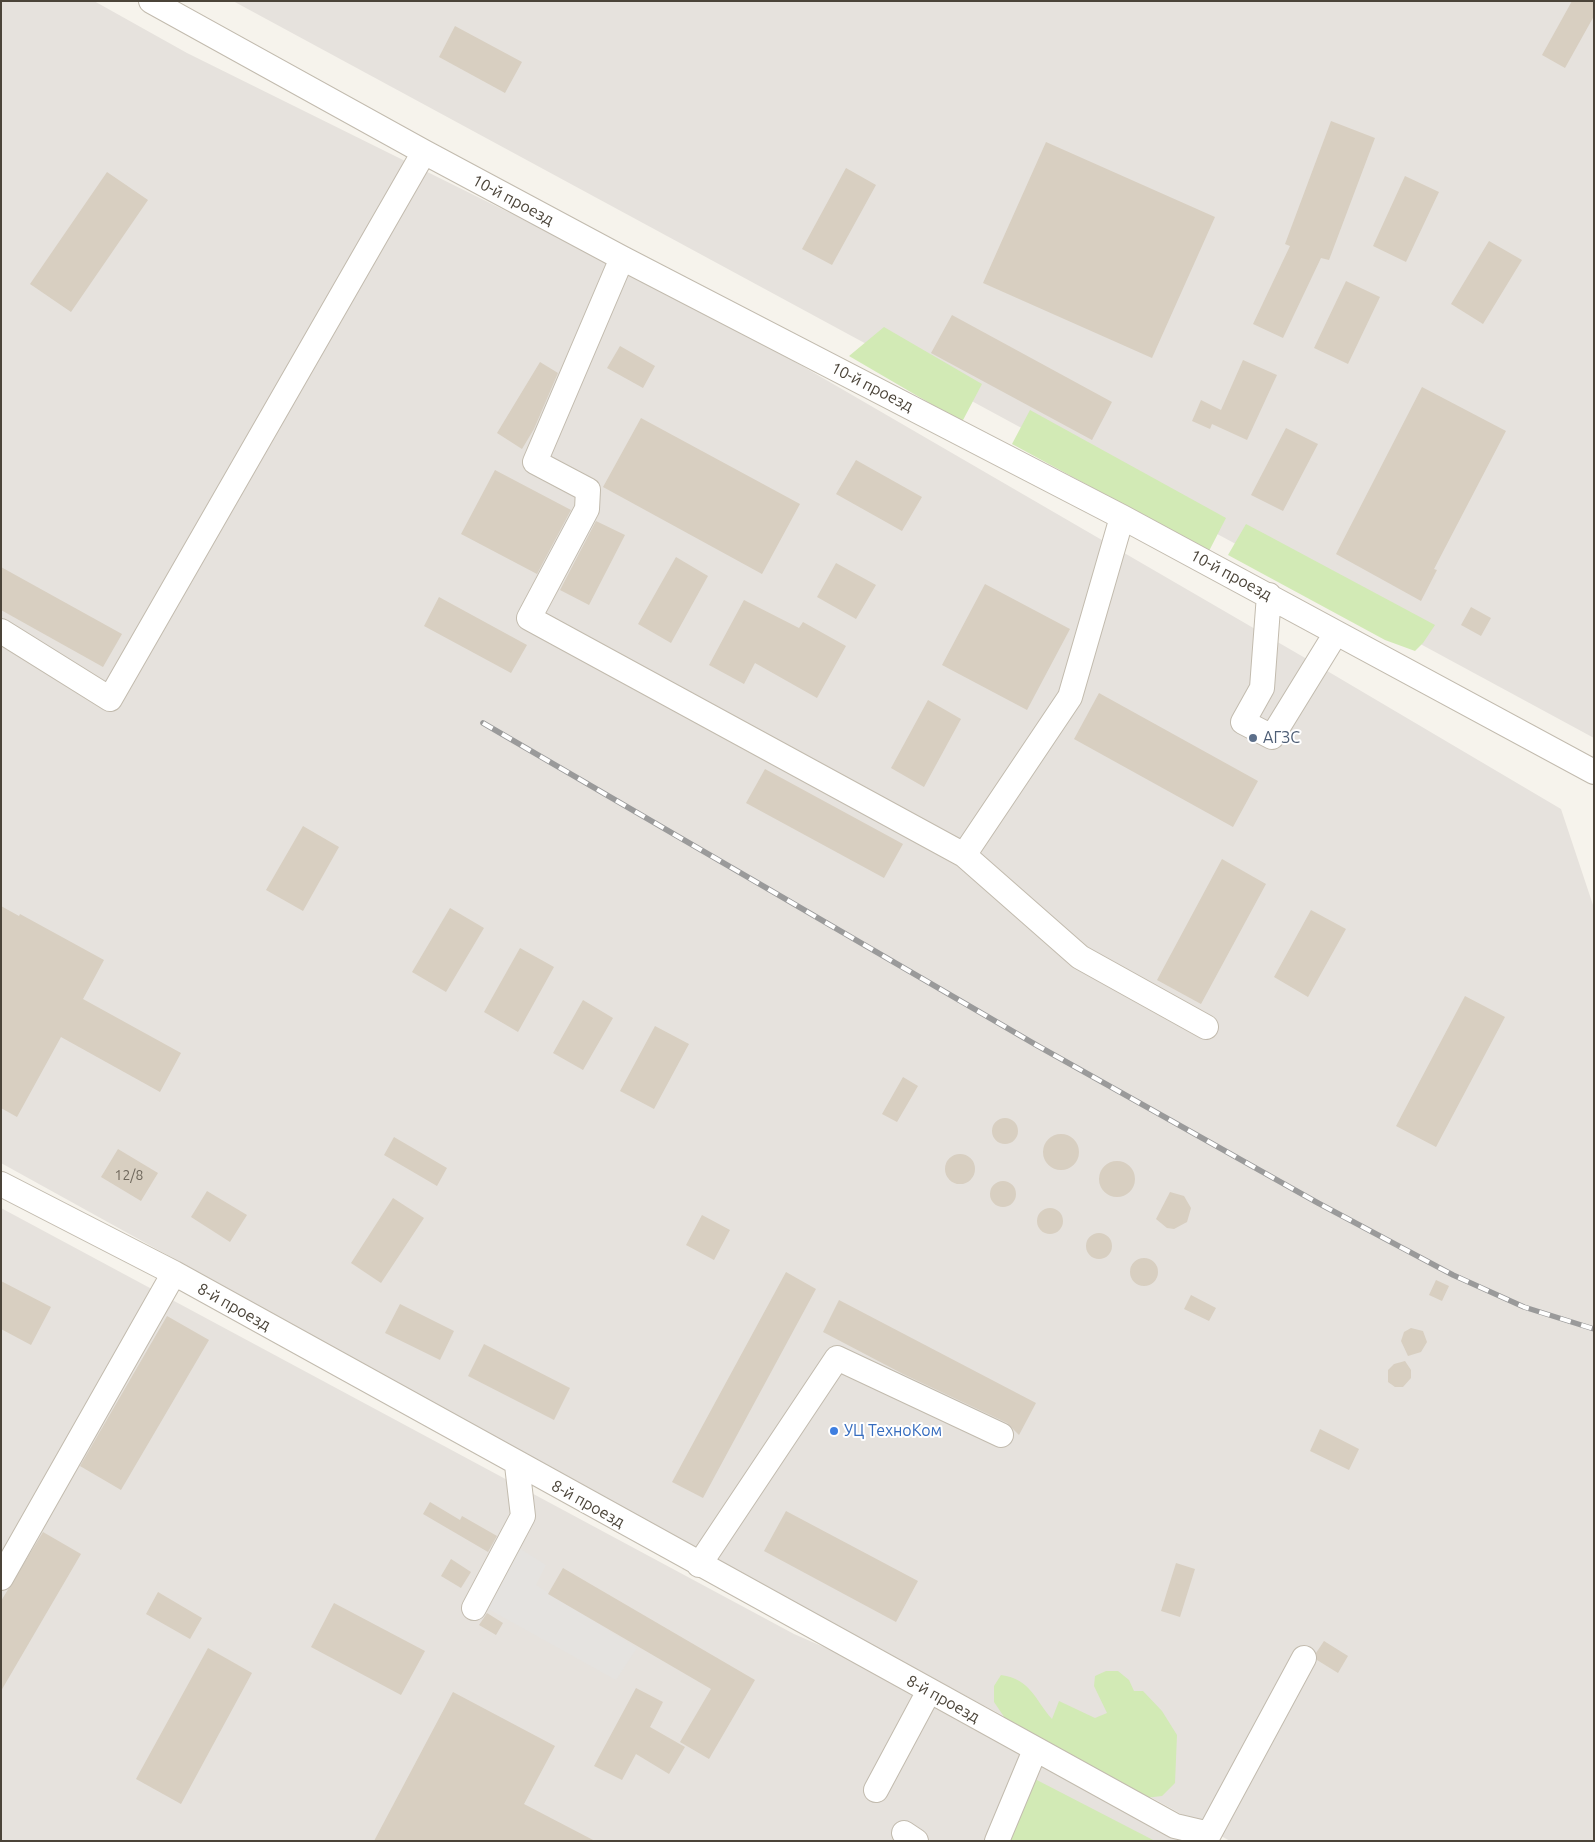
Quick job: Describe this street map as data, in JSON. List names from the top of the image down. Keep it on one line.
{"streets":{"street":["10-й проезд","8-й проезд"]},"places":["АГЗС","УЦ ТехноКом"],"house_numbers":["12/8"]}
